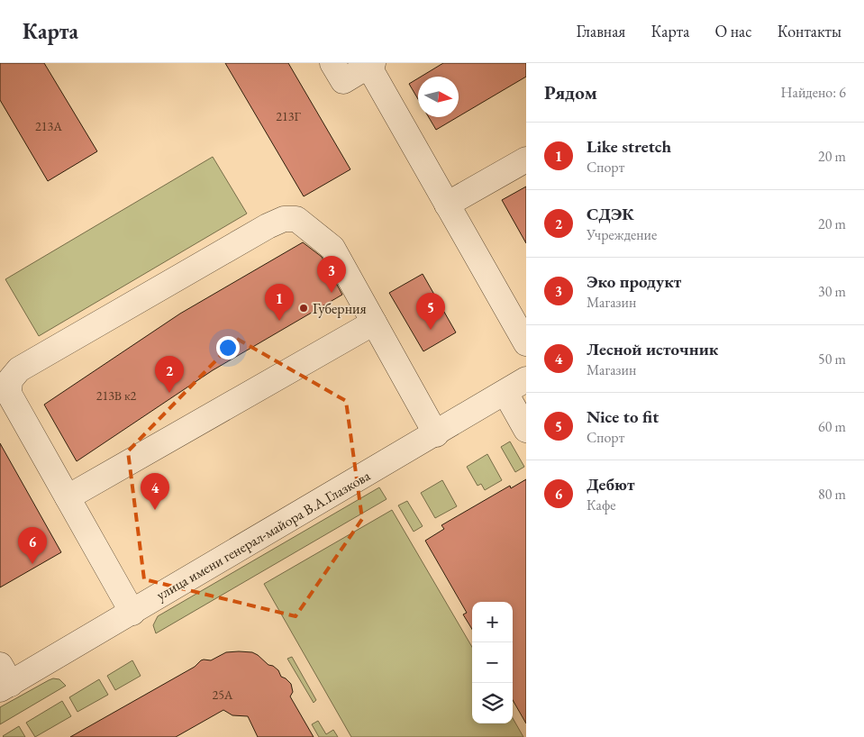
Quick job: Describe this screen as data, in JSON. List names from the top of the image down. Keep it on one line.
{"streets":{"street":["улица имени генерал-майора В.А.Глазкова"]},"places":["Губерния"],"house_numbers":["213Г","213А","213В к2","25А"],"north":"right","page":{"header":"Карта","nav":["Главная","Карта","О нас","Контакты"],"heading":["Рядом","Найдено: 6"],"list":[{"mark":"1","name":"Like stretch","note":"Спорт","value":"20 m"},{"mark":"2","name":"СДЭК","note":"Учреждение","value":"20 m"},{"mark":"3","name":"Эко продукт","note":"Магазин","value":"30 m"},{"mark":"4","name":"Лесной источник","note":"Магазин","value":"50 m"},{"mark":"5","name":"Nice to fit","note":"Спорт","value":"60 m"},{"mark":"6","name":"Дебют","note":"Кафе","value":"80 m"}],"pins":["3","1","5","2","4","6"],"map_buttons":["+","−"]}}
